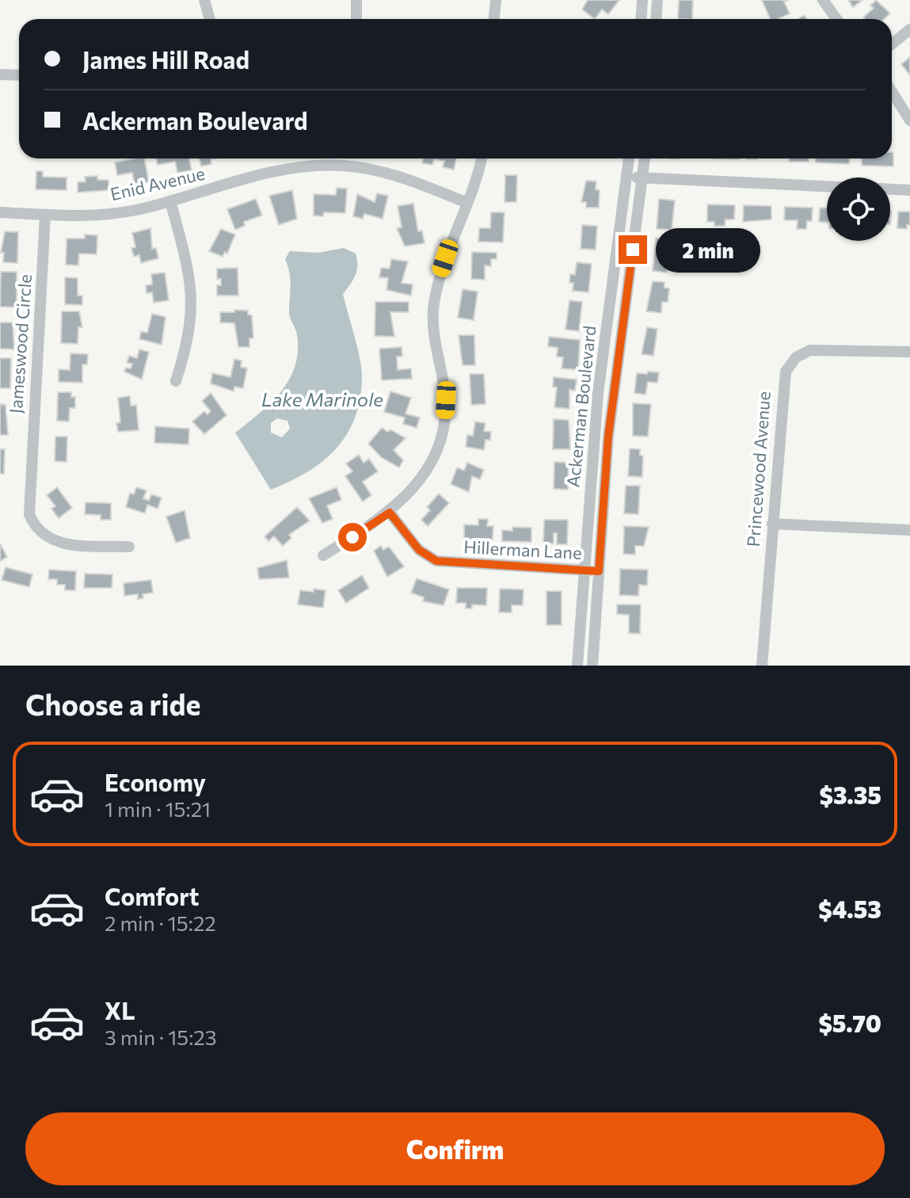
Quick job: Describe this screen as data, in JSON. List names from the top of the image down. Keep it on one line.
{"streets":{"street":["Enid Avenue","Jameswood Circle","Ackerman Boulevard","Princewood Avenue","Hillerman Lane"]},"crossings":[["Enid Avenue","Jameswood Circle"],["Ackerman Boulevard","Hillerman Lane"]],"water":["Lake Marinole"],"page":{"banner":["James Hill Road","Ackerman Boulevard"],"bubble":"2 min","heading":"Choose a ride","list":[{"name":"Economy","note":"1 min · 15:21","value":"$3.35"},{"name":"Comfort","note":"2 min · 15:22","value":"$4.53"},{"name":"XL","note":"3 min · 15:23","value":"$5.70"}],"buttons":"Confirm"}}
